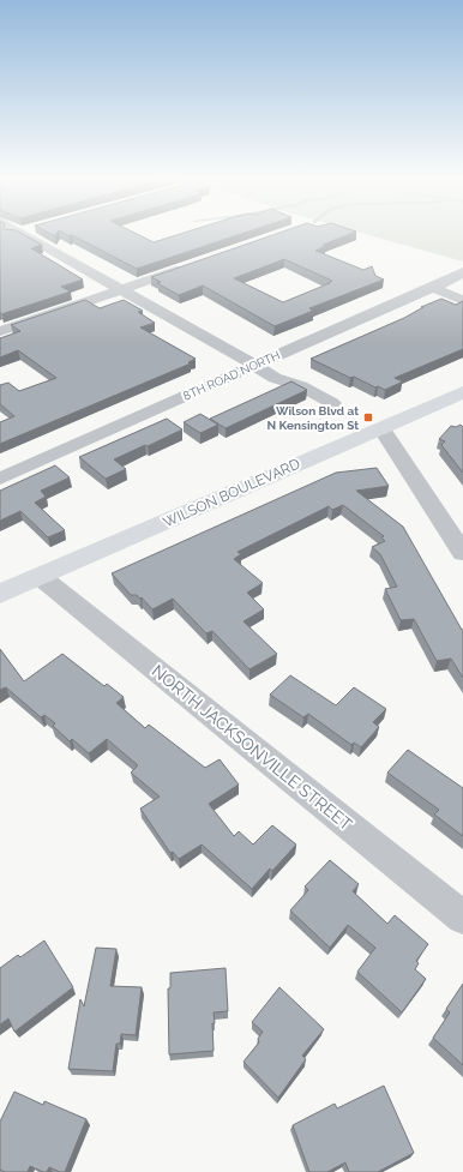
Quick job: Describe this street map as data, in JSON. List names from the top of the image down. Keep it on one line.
{"streets":{"main road":["WILSON BOULEVARD"],"street":["8TH ROAD NORTH","NORTH JACKSONVILLE STREET"]},"crossings":[["WILSON BOULEVARD","NORTH JACKSONVILLE STREET"]],"places":{"transit":["Wilson Blvd at N Kensington St"]}}
